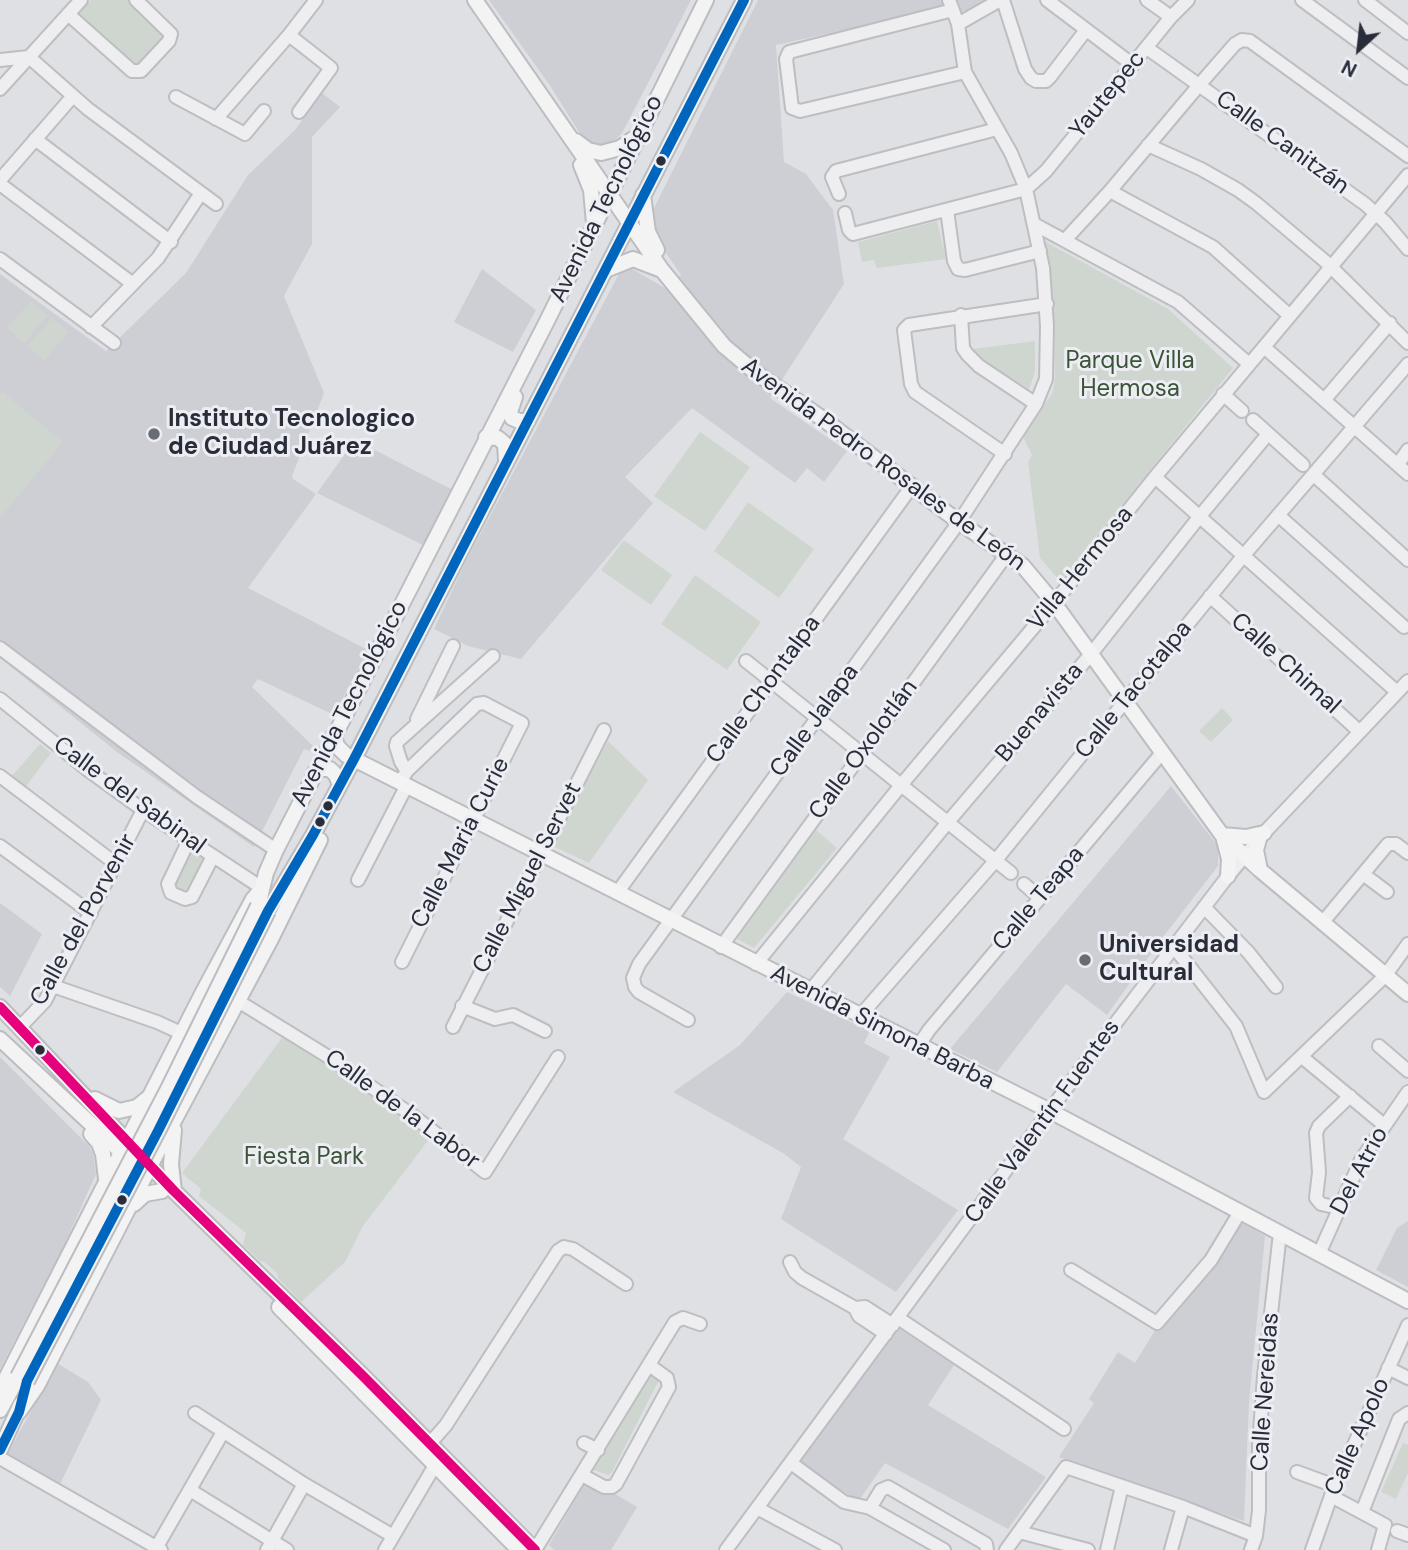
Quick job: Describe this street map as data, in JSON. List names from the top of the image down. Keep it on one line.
{"streets":{"main road":["Avenida Tecnológico","Avenida Pedro Rosales de León","Avenida Simona Barba"],"street":["Yautepec","Calle Canitzán","Villa Hermosa","Calle Chimal","Calle Chontalpa","Calle Tacotalpa","Buenavista","Calle Jalapa","Calle Oxolotlán","Calle del Sabinal","Calle Maria Curie","Calle Miguel Servet","Calle Teapa","Calle del Porvenir","Calle de la Labor","Calle Valentín Fuentes","Del Atrio","Calle Nereidas","Calle Apolo"]},"crossings":[["Yautepec","Calle Canitzán"],["Yautepec","Calle Jalapa"],["Calle Canitzán","Villa Hermosa"],["Avenida Tecnológico","Avenida Pedro Rosales de León"],["Avenida Tecnológico","Calle del Sabinal"],["Avenida Tecnológico","Avenida Simona Barba"],["Avenida Pedro Rosales de León","Villa Hermosa"],["Avenida Pedro Rosales de León","Calle Chontalpa"],["Avenida Pedro Rosales de León","Calle Tacotalpa"],["Avenida Pedro Rosales de León","Buenavista"],["Avenida Pedro Rosales de León","Calle Jalapa"],["Avenida Pedro Rosales de León","Calle Oxolotlán"],["Avenida Pedro Rosales de León","Calle Teapa"],["Avenida Pedro Rosales de León","Calle Valentín Fuentes"],["Villa Hermosa","Avenida Simona Barba"],["Calle Chimal","Calle Tacotalpa"],["Calle Chimal","Calle Valentín Fuentes"],["Calle Chontalpa","Avenida Simona Barba"],["Calle Tacotalpa","Avenida Simona Barba"],["Buenavista","Avenida Simona Barba"],["Calle Jalapa","Avenida Simona Barba"],["Calle Oxolotlán","Avenida Simona Barba"],["Calle del Sabinal","Calle del Porvenir"],["Calle Maria Curie","Avenida Simona Barba"],["Calle Miguel Servet","Avenida Simona Barba"],["Calle Teapa","Avenida Simona Barba"],["Avenida Simona Barba","Calle Valentín Fuentes"],["Avenida Simona Barba","Del Atrio"],["Avenida Simona Barba","Calle Nereidas"]],"parks":["Parque Villa Hermosa","Fiesta Park"],"places":["Instituto Tecnologico de Ciudad Juárez","Universidad Cultural"],"north":"bottom left"}
